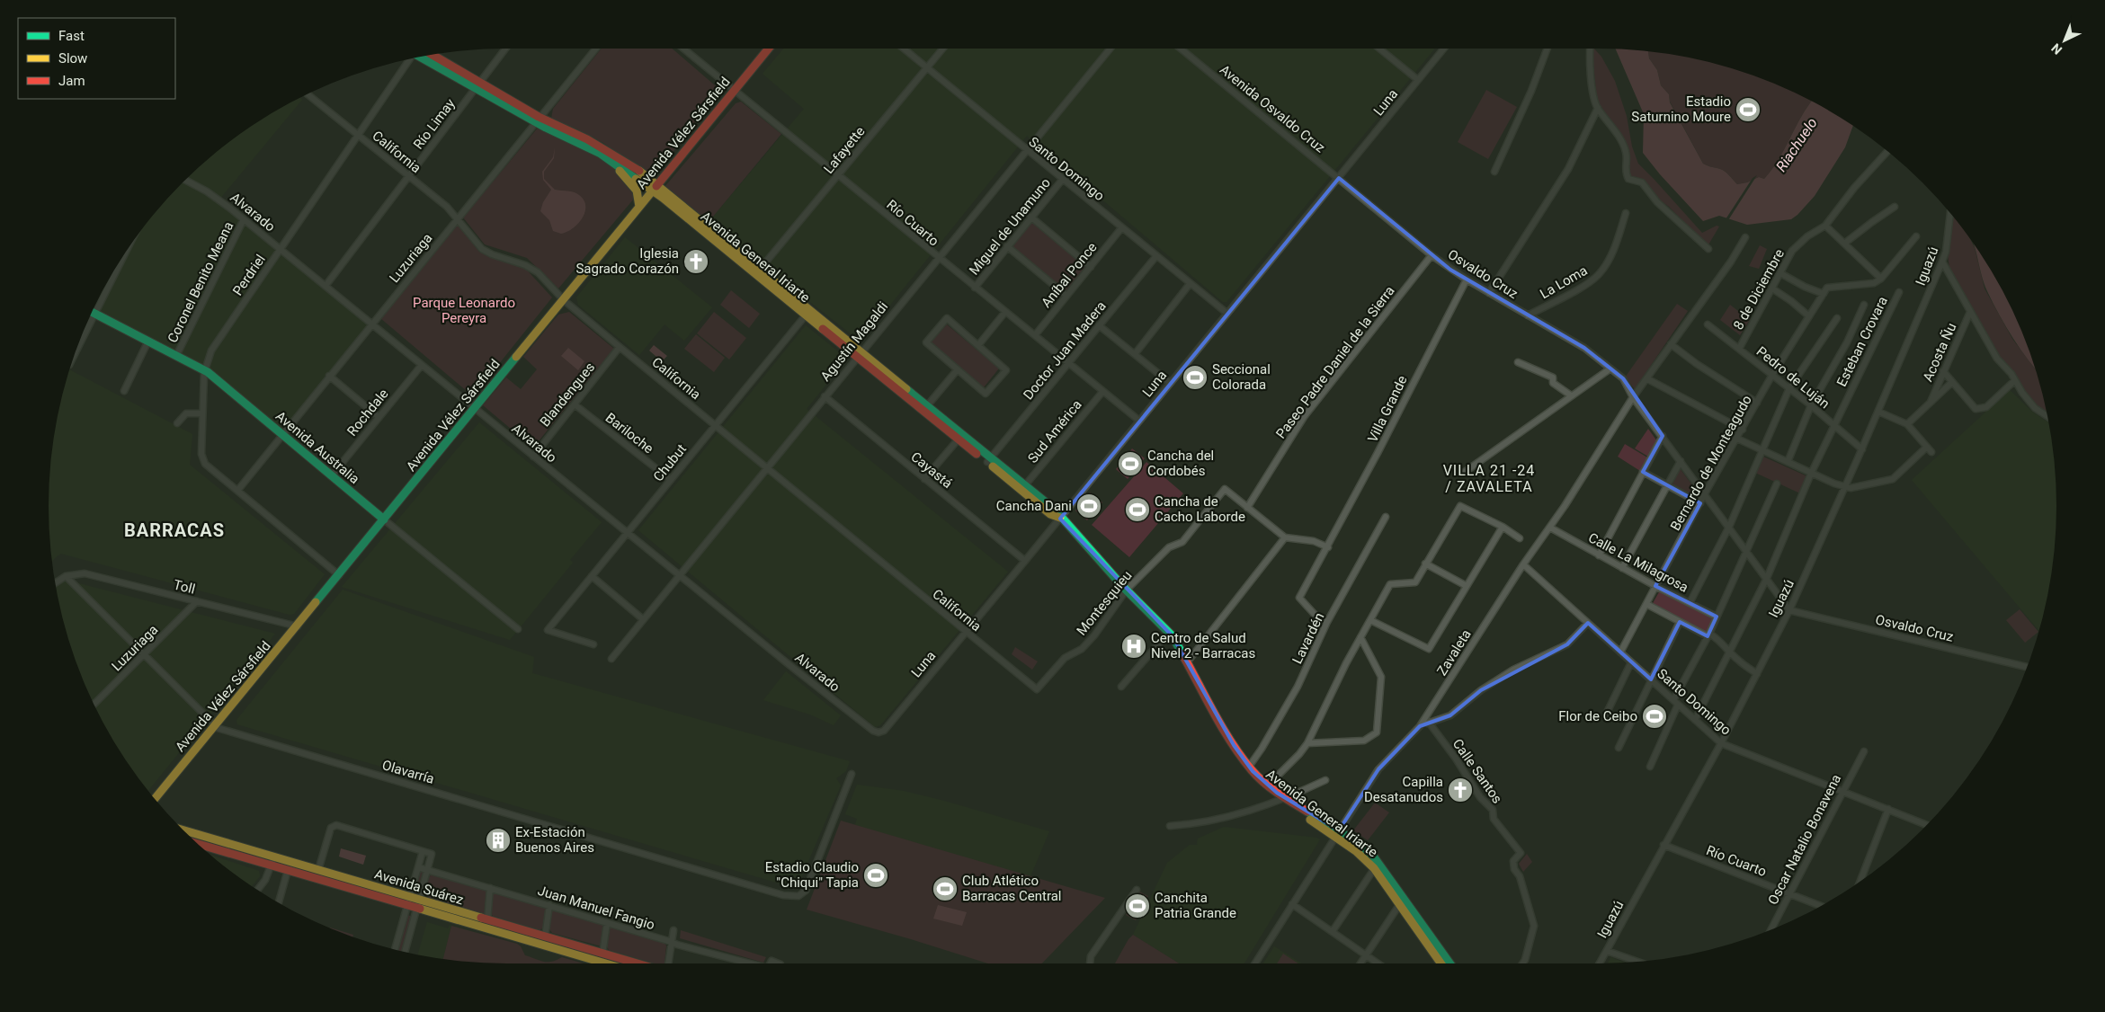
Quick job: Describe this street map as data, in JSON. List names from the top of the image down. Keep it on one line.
{"streets":{"main road":["Avenida Vélez Sársfield","Avenida General Iriarte","Avenida Australia","Avenida Suárez"],"street":["Luna","Avenida Osvaldo Cruz","Río Limay","Lafayette","California","Santo Domingo","Alvarado","Río Cuarto","Miguel de Unamuno","Luzuriaga","Iguazú","Osvaldo Cruz","Perdriel","Aníbal Ponce","Coronel Benito Meana","La Loma","8 de Diciembre","Agustín Magaldi","Esteban Crovara","Doctor Juan Madera","Acosta Ñu","Paseo Padre Daniel de la Sierra","Pedro de Luján","Blandengues","Villa Grande","Rochdale","Sud América","Bariloche","Chubut","Bernardo de Monteagudo","Cayastá","Calle La Milagrosa","Toll","Montesquieu","Lavardén","Zavaleta","Calle Santos","Olavarría","Oscar Natalio Bonavena","Juan Manuel Fangio"]},"crossings":[["Luna","Avenida Osvaldo Cruz"],["Luna","California"],["Luna","Santo Domingo"],["Luna","Alvarado"],["Luna","Río Cuarto"],["Luna","Avenida General Iriarte"],["Luna","Osvaldo Cruz"],["Luna","Cayastá"],["Avenida Osvaldo Cruz","Osvaldo Cruz"],["Río Limay","California"],["Río Limay","Alvarado"],["Río Limay","Avenida General Iriarte"],["Avenida Vélez Sársfield","California"],["Avenida Vélez Sársfield","Alvarado"],["Avenida Vélez Sársfield","Río Cuarto"],["Avenida Vélez Sársfield","Avenida General Iriarte"],["Avenida Vélez Sársfield","Avenida Australia"],["Avenida Vélez Sársfield","Toll"],["Avenida Vélez Sársfield","Olavarría"],["Lafayette","Santo Domingo"],["Lafayette","Río Cuarto"],["Lafayette","Avenida General Iriarte"],["California","Luzuriaga"],["California","Perdriel"],["California","Agustín Magaldi"],["California","Blandengues"],["California","Chubut"],["California","Montesquieu"],["Santo Domingo","Miguel de Unamuno"],["Santo Domingo","Iguazú"],["Santo Domingo","Aníbal Ponce"],["Santo Domingo","Agustín Magaldi"],["Santo Domingo","Esteban Crovara"],["Santo Domingo","Doctor Juan Madera"],["Santo Domingo","Bernardo de Monteagudo"],["Santo Domingo","Zavaleta"],["Santo Domingo","Oscar Natalio Bonavena"],["Alvarado","Luzuriaga"],["Alvarado","Perdriel"],["Alvarado","Coronel Benito Meana"],["Alvarado","Agustín Magaldi"],["Alvarado","Blandengues"],["Alvarado","Rochdale"],["Alvarado","Chubut"],["Río Cuarto","Miguel de Unamuno"],["Río Cuarto","Iguazú"],["Río Cuarto","Aníbal Ponce"],["Río Cuarto","Agustín Magaldi"],["Río Cuarto","Doctor Juan Madera"],["Río Cuarto","Sud América"],["Río Cuarto","Oscar Natalio Bonavena"],["Avenida General Iriarte","Luzuriaga"],["Avenida General Iriarte","Agustín Magaldi"],["Avenida General Iriarte","Doctor Juan Madera"],["Avenida General Iriarte","Sud América"],["Avenida General Iriarte","Chubut"],["Avenida General Iriarte","Montesquieu"],["Avenida General Iriarte","Lavardén"],["Avenida General Iriarte","Zavaleta"],["Luzuriaga","Perdriel"],["Luzuriaga","Avenida Australia"],["Luzuriaga","Toll"],["Luzuriaga","Olavarría"],["Iguazú","Osvaldo Cruz"],["Iguazú","Pedro de Luján"],["Osvaldo Cruz","La Loma"],["Osvaldo Cruz","Paseo Padre Daniel de la Sierra"],["Osvaldo Cruz","Villa Grande"],["Osvaldo Cruz","Zavaleta"],["Perdriel","Avenida Australia"],["Coronel Benito Meana","Avenida Australia"],["8 de Diciembre","Pedro de Luján"],["Agustín Magaldi","Cayastá"],["Esteban Crovara","Pedro de Luján"],["Paseo Padre Daniel de la Sierra","Montesquieu"],["Pedro de Luján","Bernardo de Monteagudo"],["Blandengues","Bariloche"],["Villa Grande","Lavardén"],["Rochdale","Avenida Australia"],["Bariloche","Chubut"],["Bernardo de Monteagudo","Calle La Milagrosa"],["Calle La Milagrosa","Zavaleta"],["Toll","Olavarría"]],"districts":["VILLA 21 -24 / ZAVALETA","BARRACAS"],"water":["Riachuelo"],"parks":["Parque Leonardo Pereyra"],"places":{"sports":["Estadio Saturnino Moure","Seccional Colorada","Cancha del Cordobés","Cancha Dani","Cancha de Cacho Laborde","Flor de Ceibo","Estadio Claudio \"Chiqui\" Tapia","Club Atlético Barracas Central","Canchita Patria Grande"],"church":["Iglesia Sagrado Corazón","Capilla Desatanudos"],"hospital":["Centro de Salud Nivel 2 - Barracas"],"building":["Ex-Estación Buenos Aires"]},"legend":["Fast","Slow","Jam"],"north":"bottom left"}
